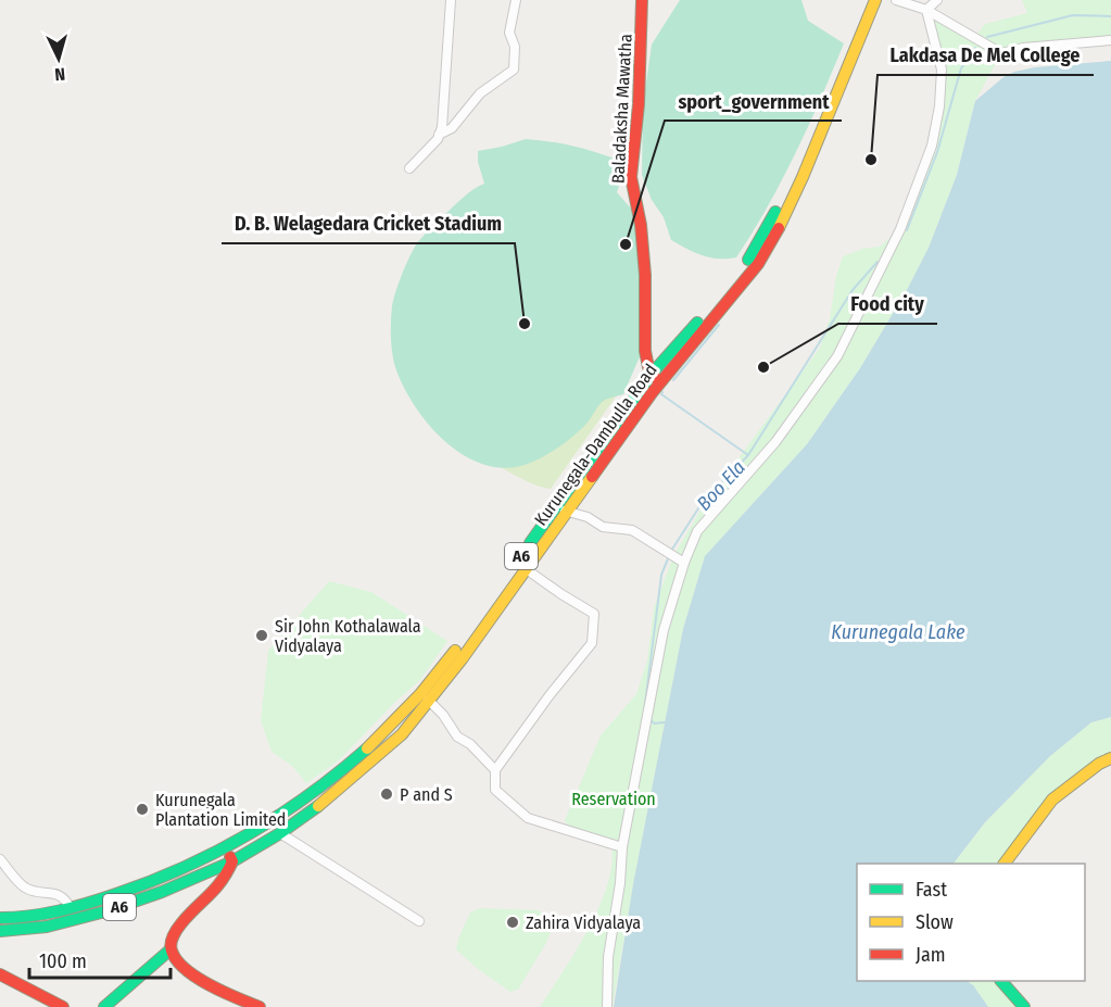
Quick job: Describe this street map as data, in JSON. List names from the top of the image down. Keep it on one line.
{"streets":{"main road":["Baladaksha Mawatha","Kurunegala-Dambulla Road","A6"]},"crossings":[["Baladaksha Mawatha","Kurunegala-Dambulla Road"]],"water":["Boo Ela","Kurunegala Lake"],"parks":["Reservation"],"places":["Lakdasa De Mel College","sport_government","D. B. Welagedara Cricket Stadium","Food city","Sir John Kothalawala Vidyalaya","P and S","Kurunegala Plantation Limited","Zahira Vidyalaya"],"legend":["Fast","Slow","Jam"],"scale_bar":"100 m","north":"bottom"}
